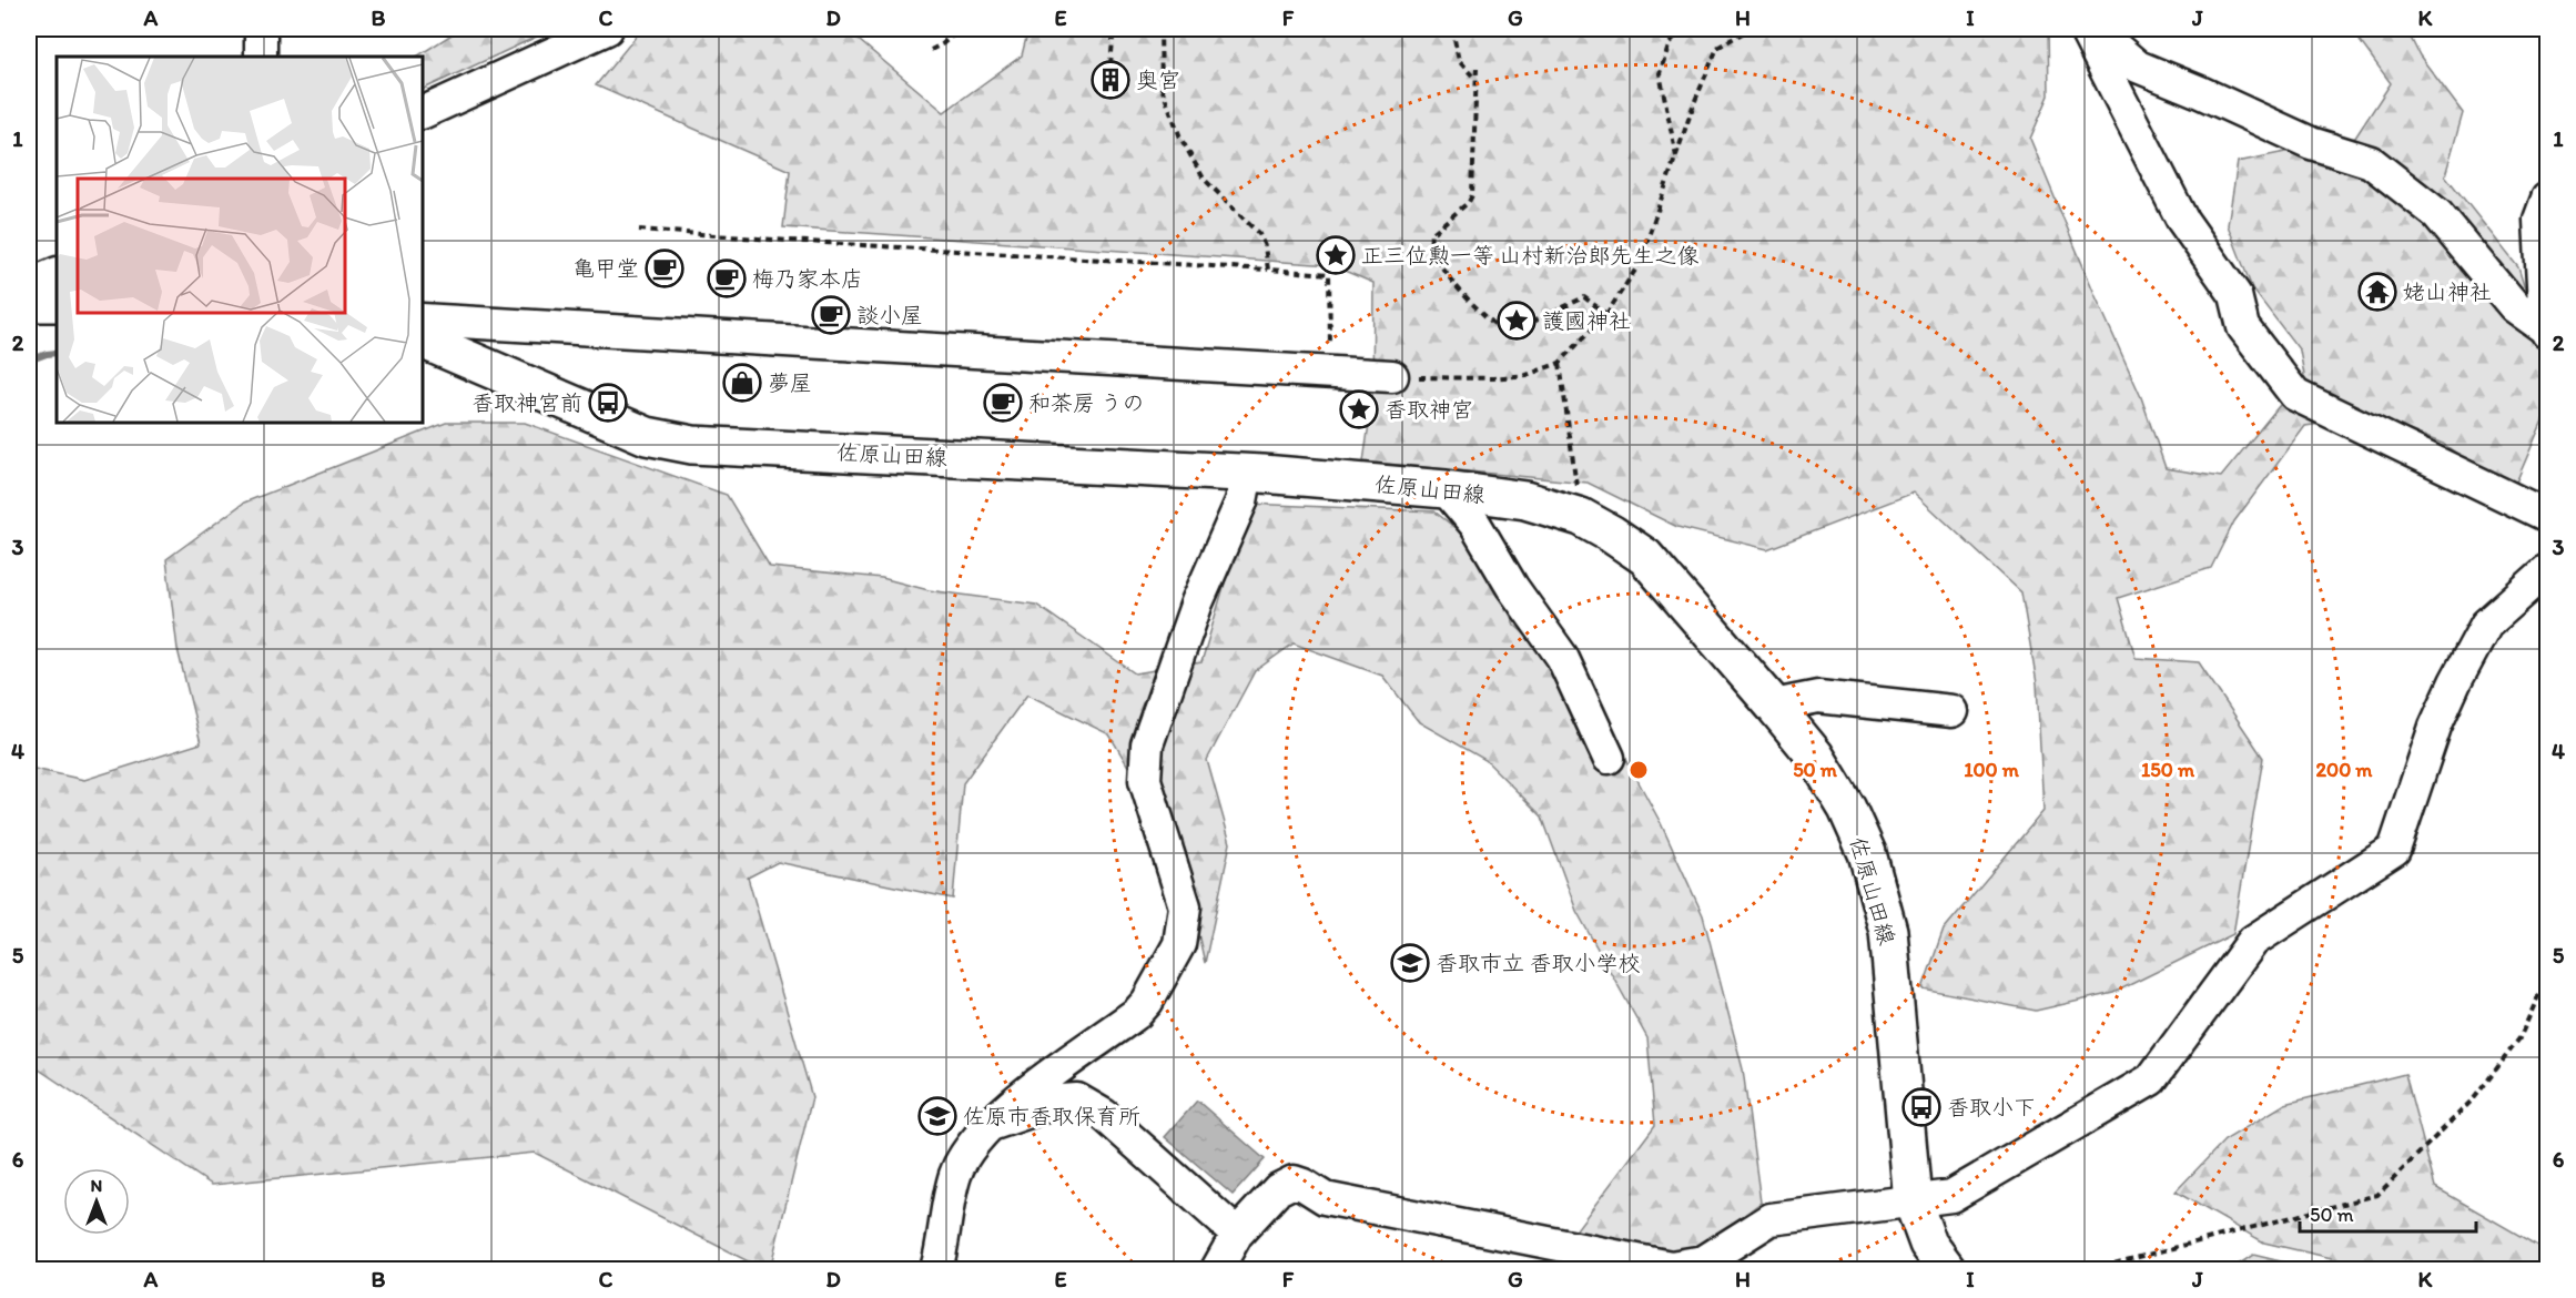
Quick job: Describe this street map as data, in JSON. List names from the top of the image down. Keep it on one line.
{"streets":{"main road":["佐原山田線"]},"places":{"building":["奥宮"],"place":["正三位勲一等 山村新治郎先生之像","護國神社","香取神宮"],"cafe":["亀甲堂","梅乃家本店","談小屋","和茶房 うの"],"temple":["姥山神社"],"shop":["夢屋"],"bus stop":["香取神宮前","香取小下"],"school or university":["香取市立 香取小学校","佐原市香取保育所"]},"scale_bar":"50 m","north":"top","grid":{"columns":["A","B","C","D","E","F","G","H","I","J","K"],"rows":["1","2","3","4","5","6"]},"rings":["50 m","100 m","150 m","200 m"]}
